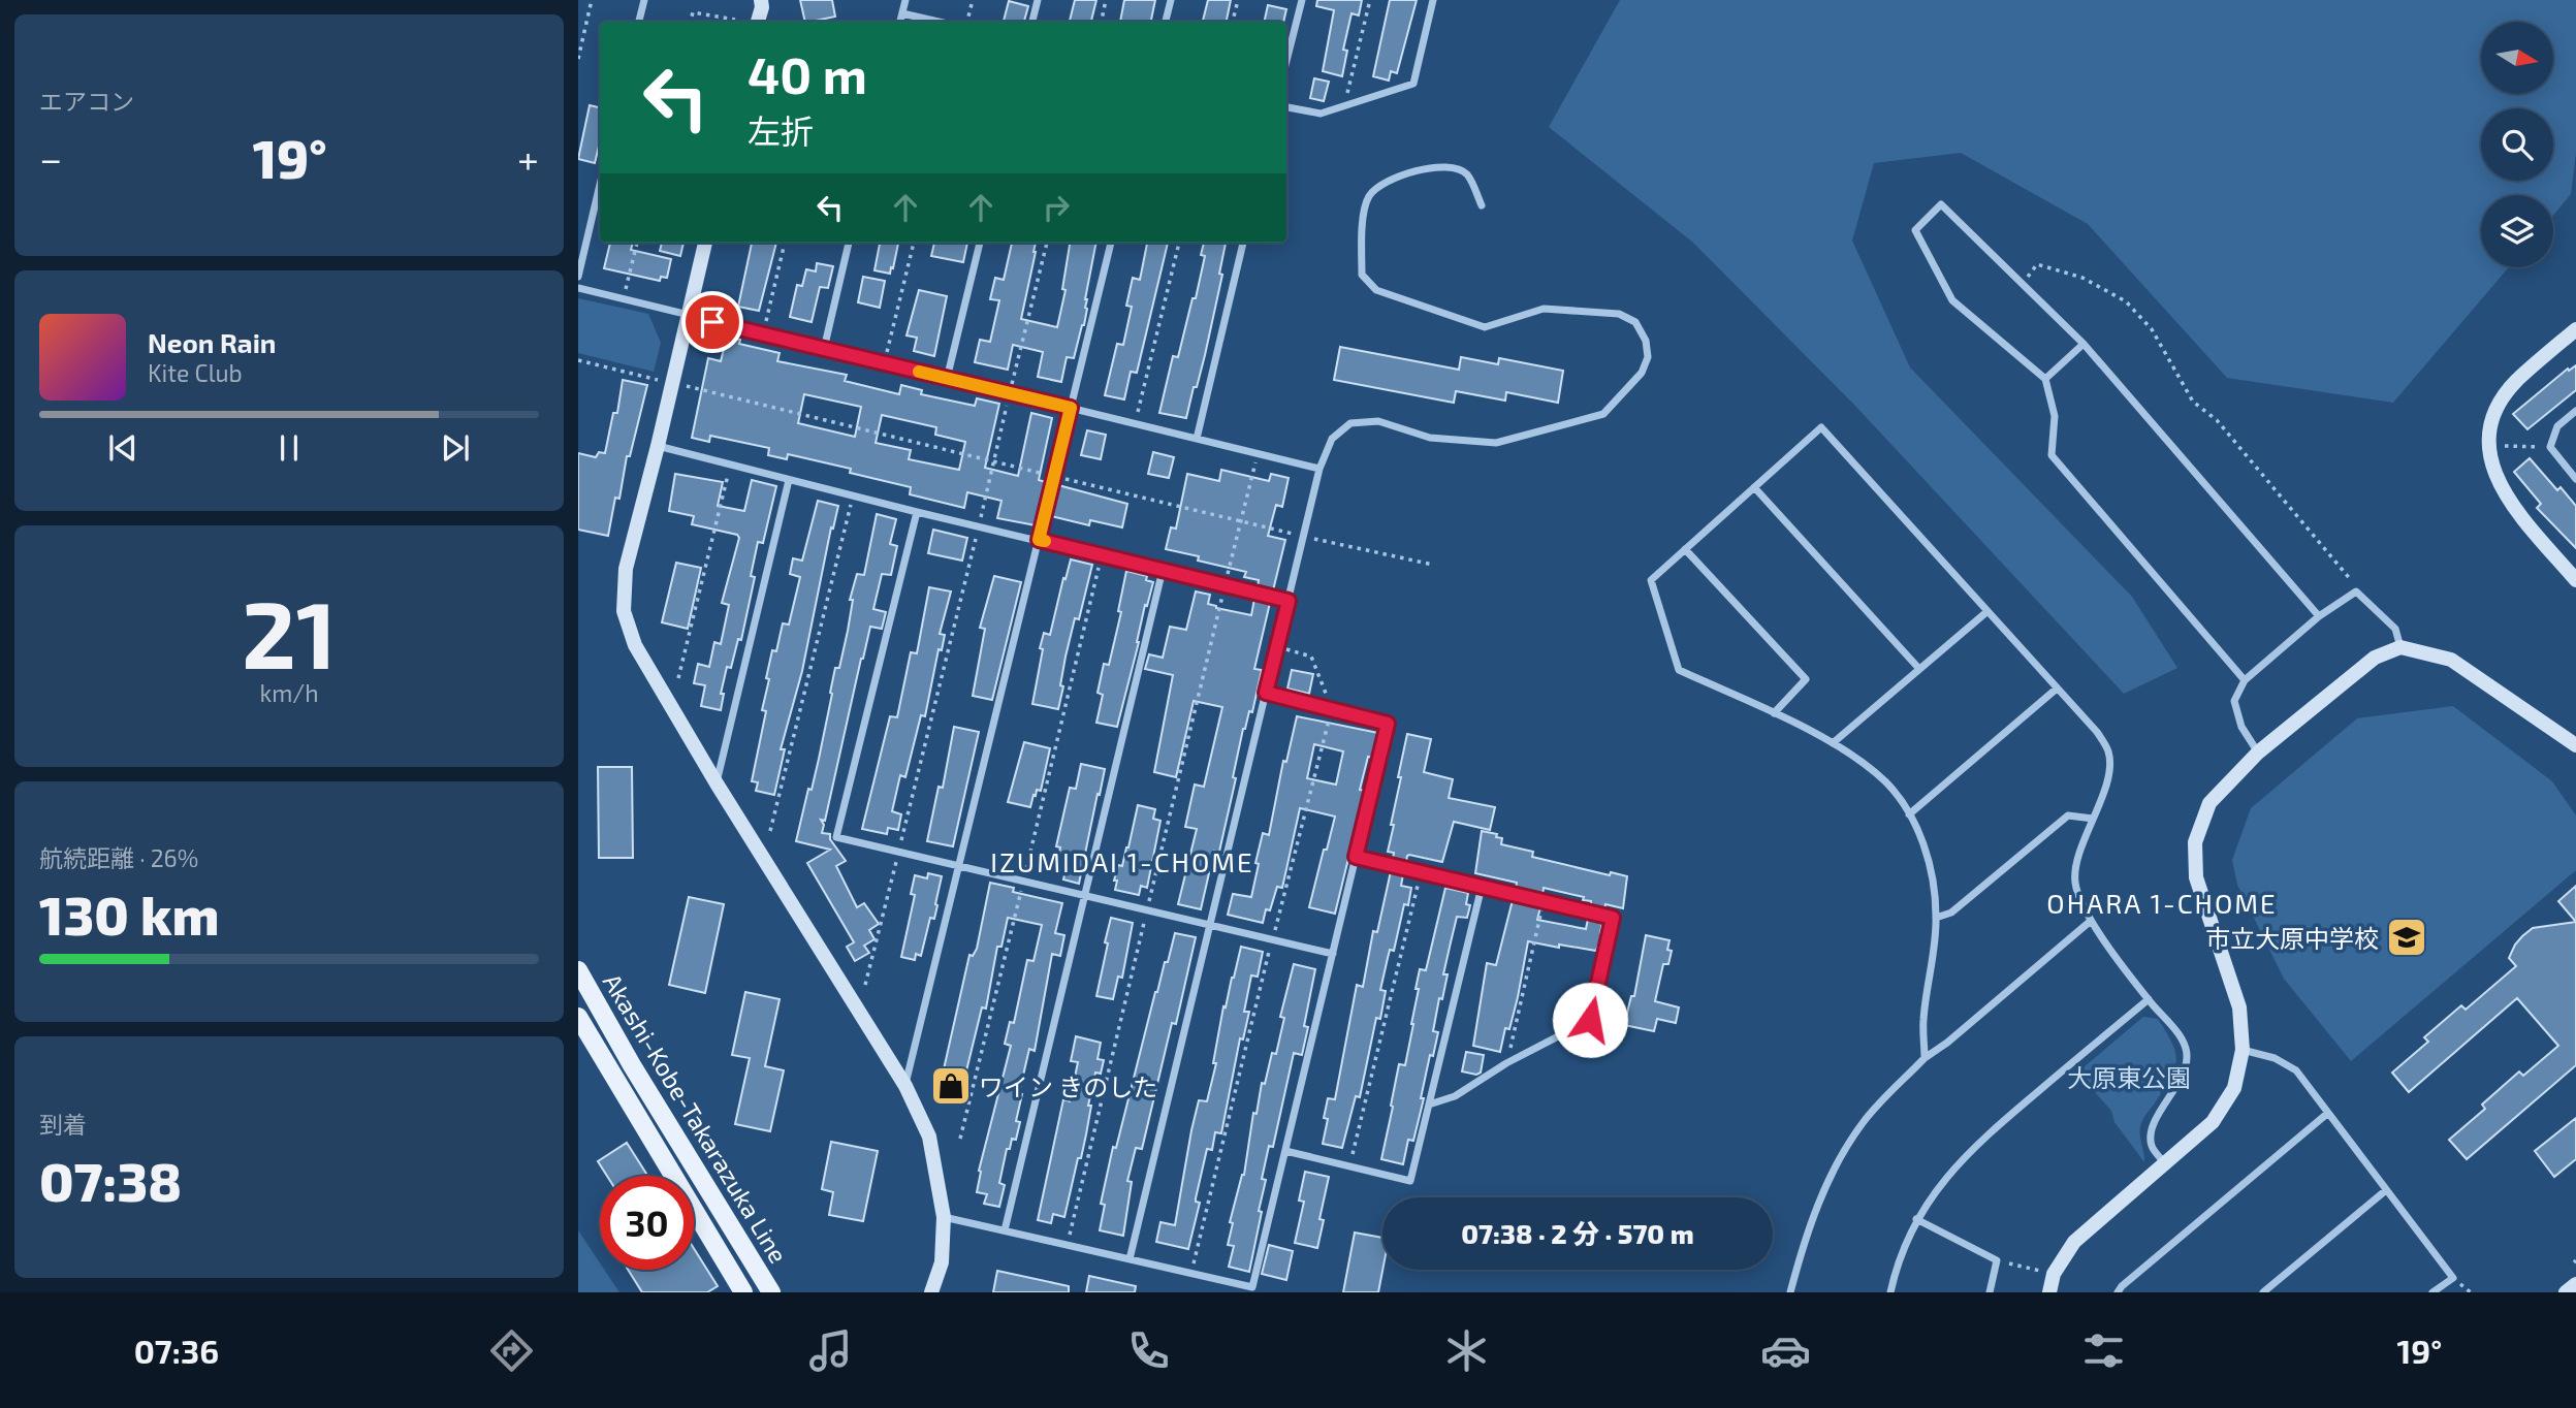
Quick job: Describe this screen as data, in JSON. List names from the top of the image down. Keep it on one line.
{"streets":{"main road":["Akashi-Kobe-Takarazuka Line"]},"districts":["IZUMIDAI 1-CHOME","OHARA 1-CHOME"],"parks":["大原東公園"],"places":{"school or university":["市立大原中学校"],"shop":["ワイン きのした"]},"north":"right","page":{"tile":["エアコン",["21","km/h"],["航続距離 · 26%","130 km"],["到着","07:38"]],"turn":["40 m","左折"],"heat":["−","19°","+"],"song":["Neon Rain","Kite Club"],"limit":"30","trip":"07:38 · 2 分 · 570 m","tabs":["07:36","19°"]}}
